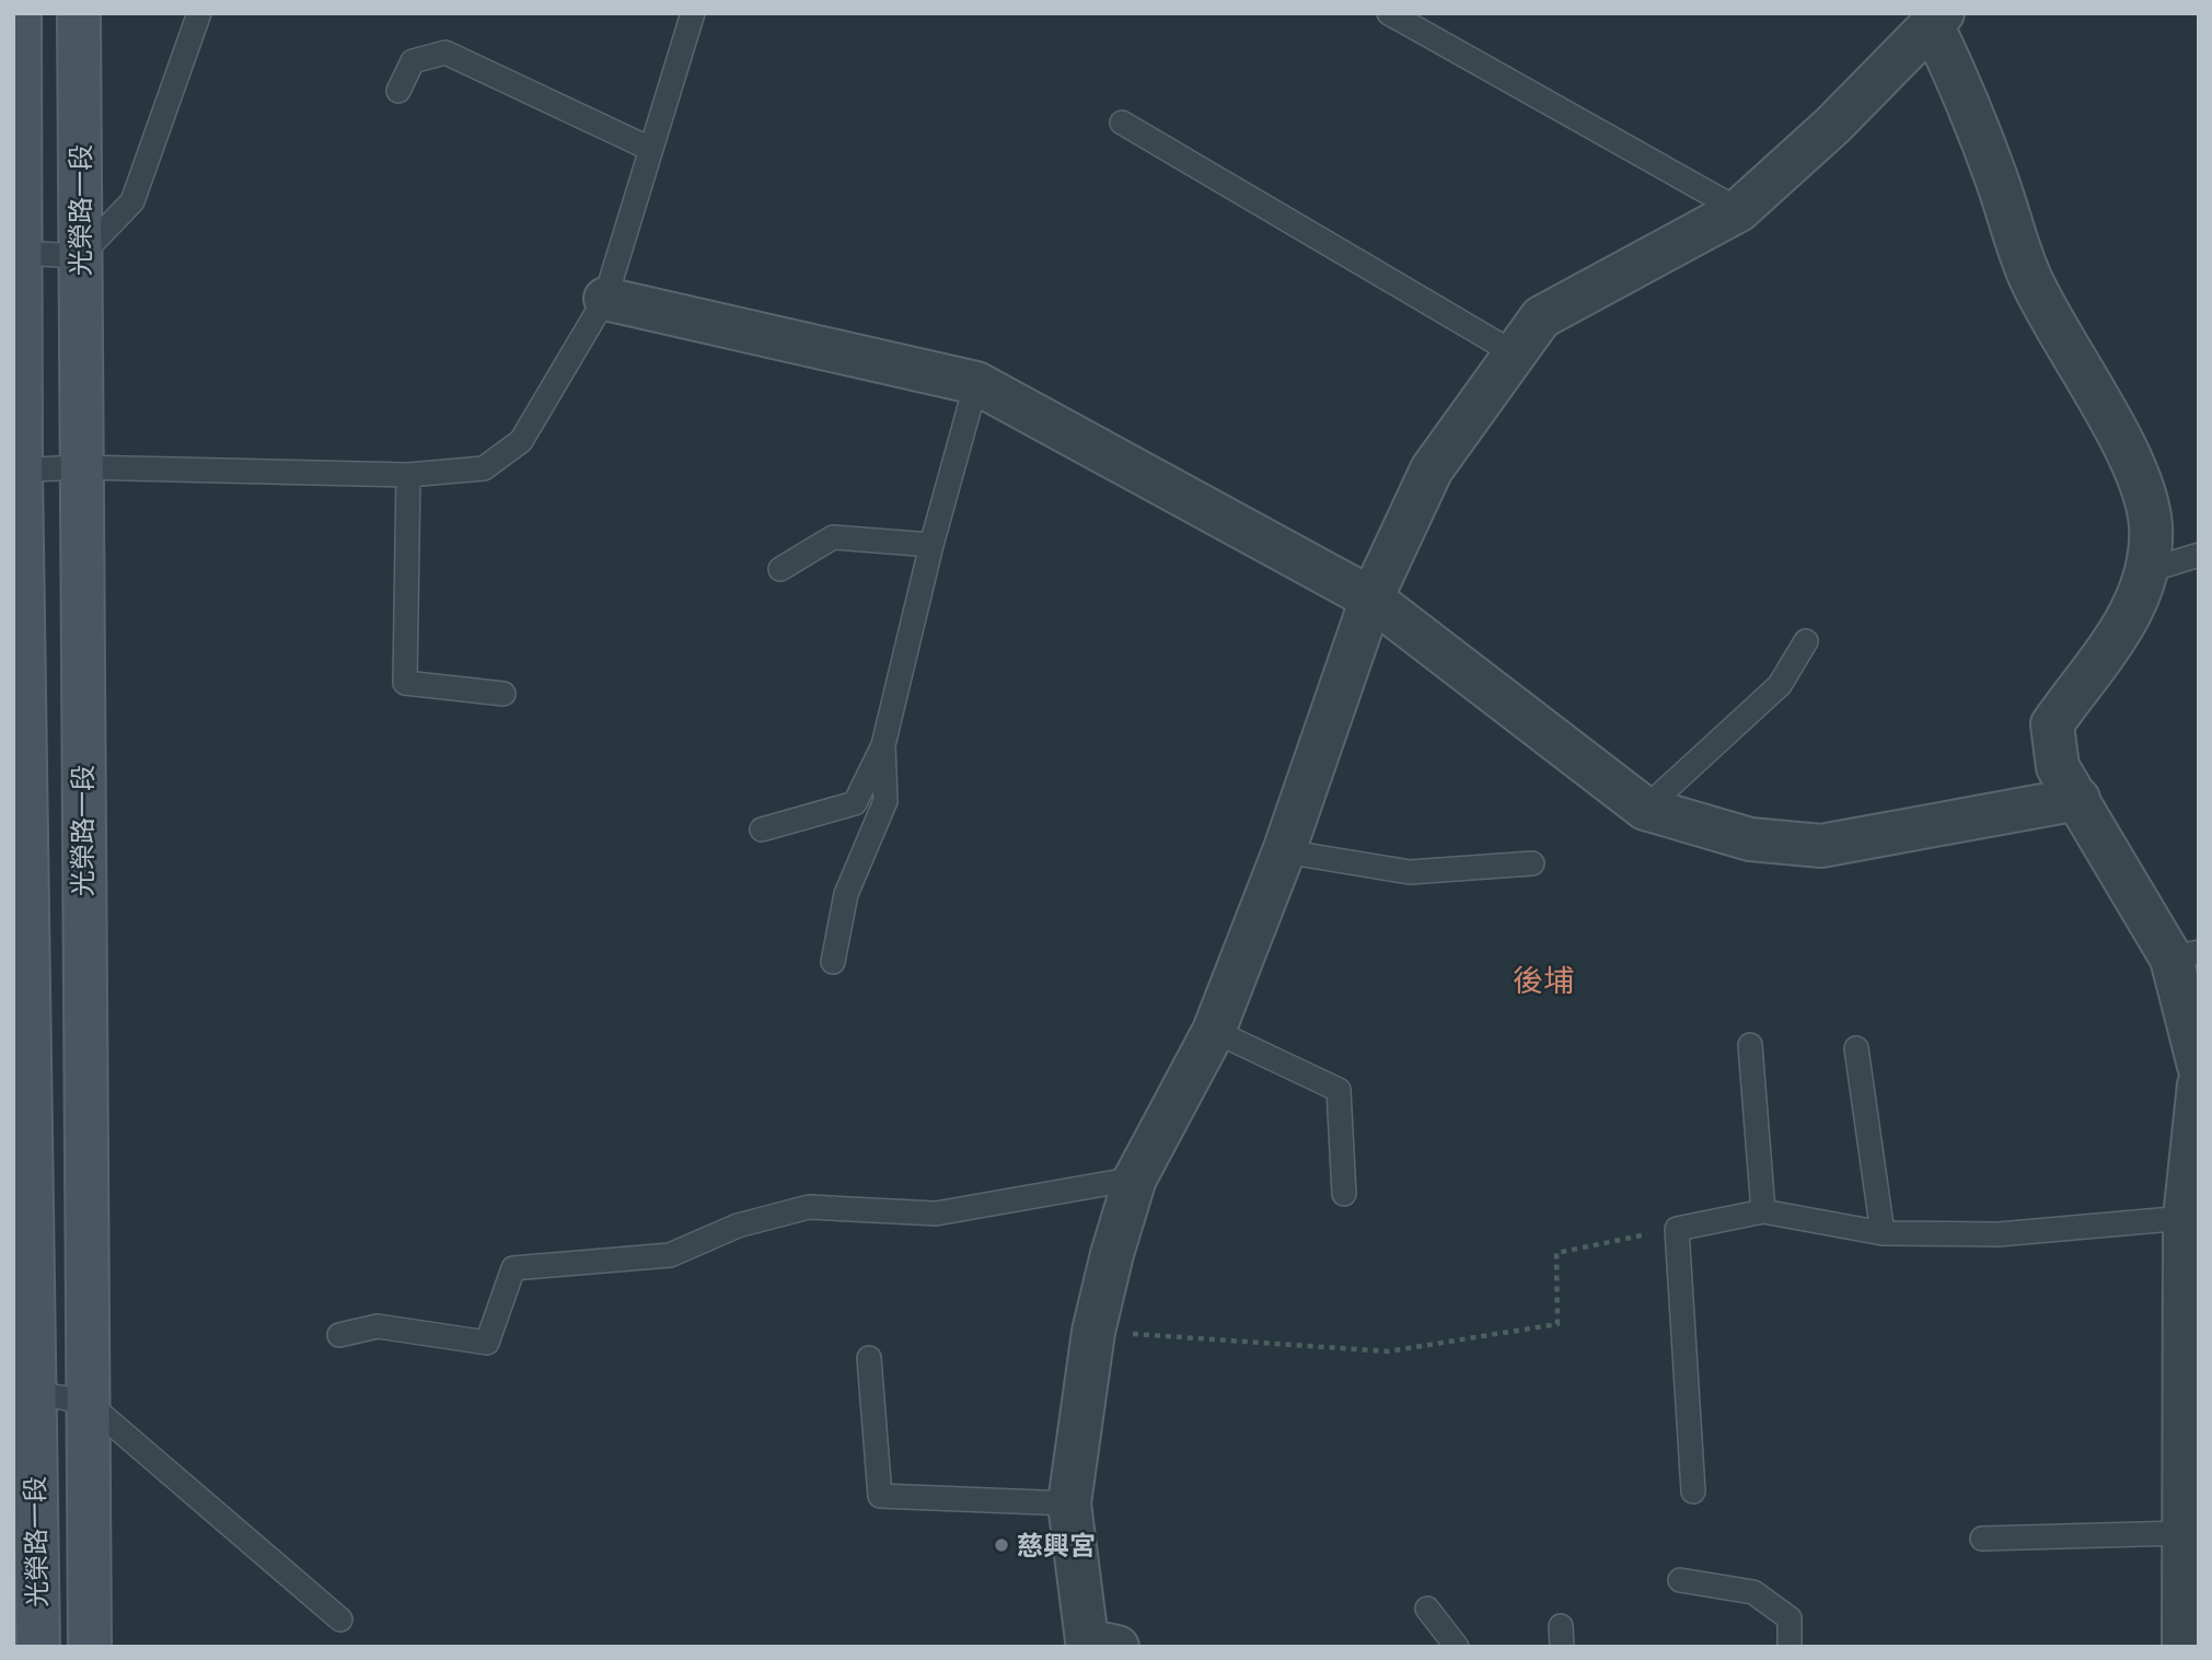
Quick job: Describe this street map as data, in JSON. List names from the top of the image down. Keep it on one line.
{"streets":{"main road":["光榮路一段"]},"districts":["後埔"],"places":["慈興宮"]}
